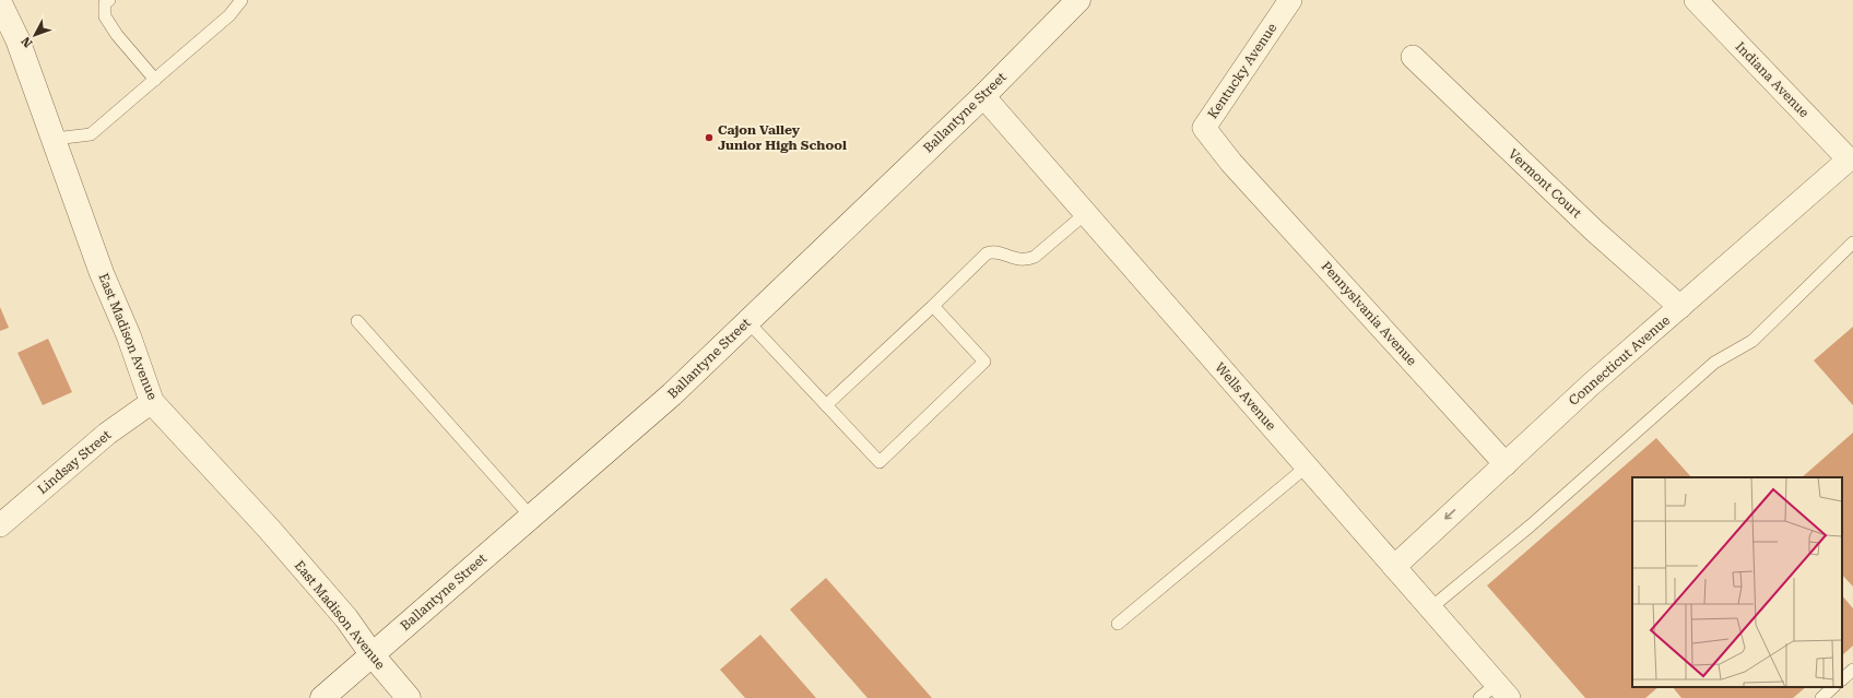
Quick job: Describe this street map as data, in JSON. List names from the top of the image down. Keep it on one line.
{"streets":{"main road":["Ballantyne Street","East Madison Avenue"],"street":["Kentucky Avenue","Indiana Avenue","Vermont Court","Pennyslvania Avenue","Connecticut Avenue","Wells Avenue","Lindsay Street"]},"crossings":[["Kentucky Avenue","Pennyslvania Avenue"],["Indiana Avenue","Connecticut Avenue"],["Ballantyne Street","East Madison Avenue"],["Ballantyne Street","Wells Avenue"],["Vermont Court","Connecticut Avenue"],["Pennyslvania Avenue","Connecticut Avenue"],["East Madison Avenue","Lindsay Street"],["Connecticut Avenue","Wells Avenue"]],"places":["Cajon Valley Junior High School"],"north":"bottom left"}
